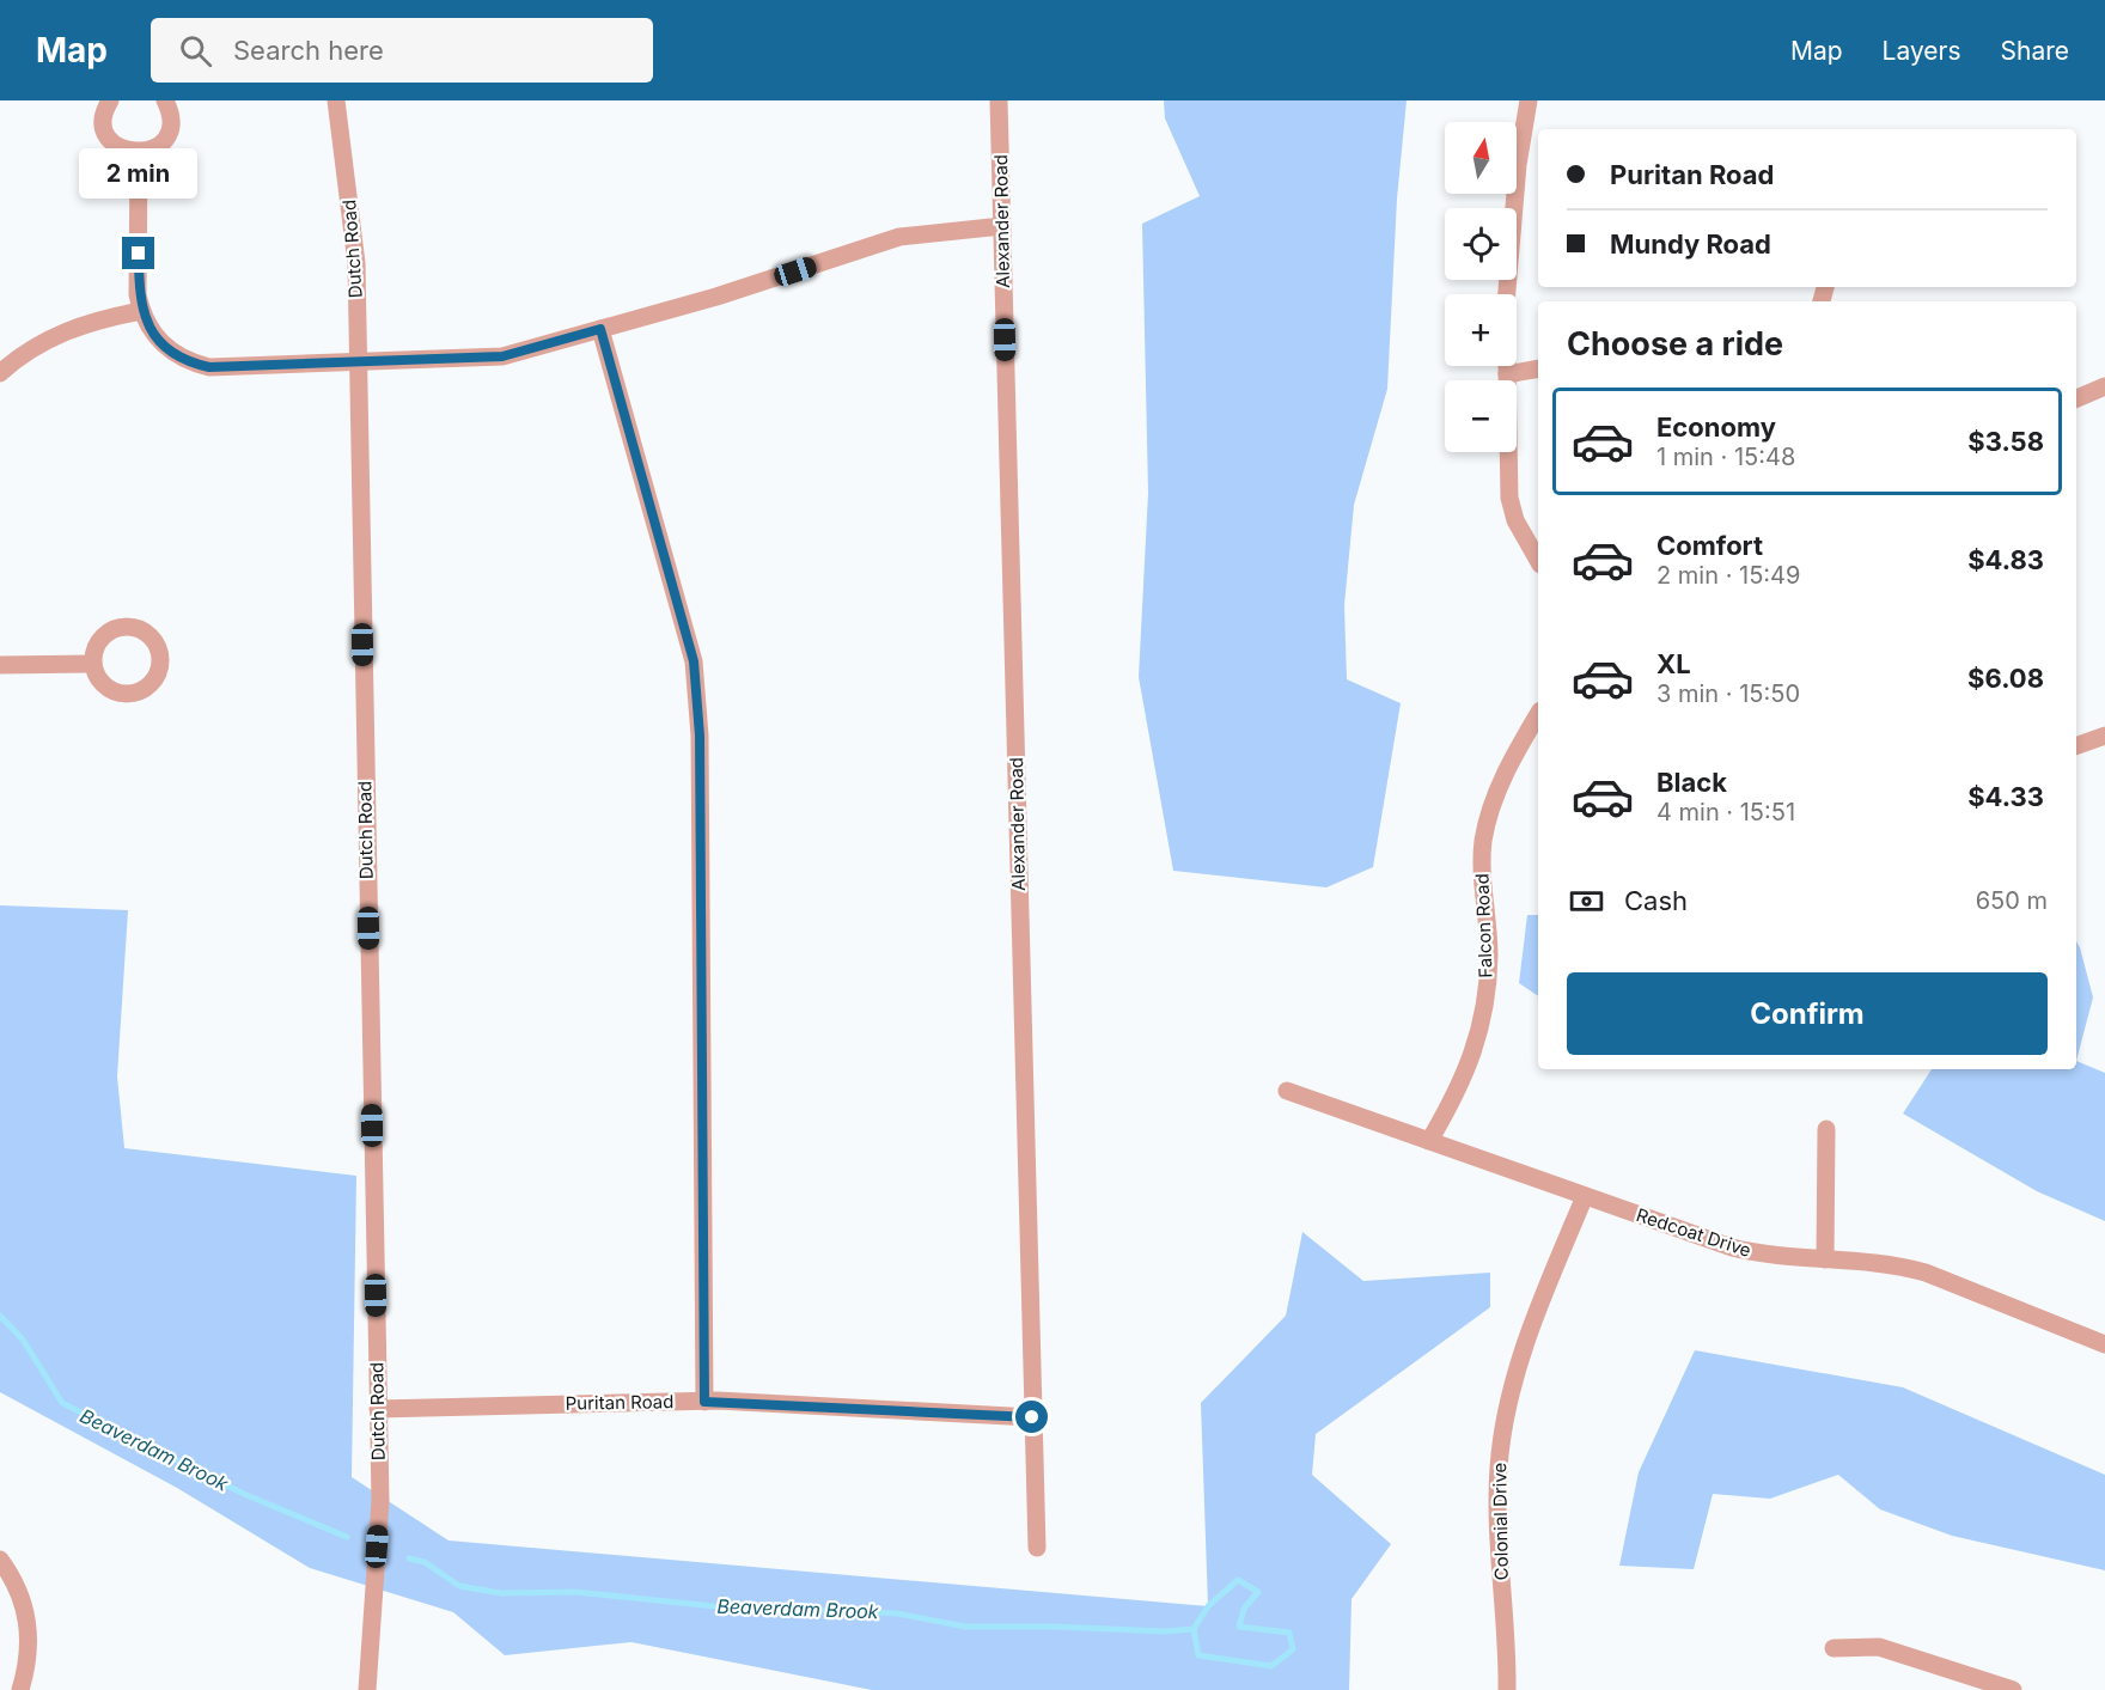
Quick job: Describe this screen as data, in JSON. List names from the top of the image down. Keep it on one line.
{"streets":{"street":["Alexander Road","Dutch Road","Falcon Road","Redcoat Drive","Puritan Road","Colonial Drive"]},"crossings":[["Alexander Road","Puritan Road"],["Dutch Road","Puritan Road"],["Falcon Road","Redcoat Drive"],["Redcoat Drive","Colonial Drive"]],"water":["Beaverdam Brook"],"north":"top","page":{"header":"Map","search":"Search here","nav":["Map","Layers","Share"],"map_buttons":["+","−"],"banner":["Puritan Road","Mundy Road"],"bubble":"2 min","heading":"Choose a ride","list":[{"name":"Economy","note":"1 min · 15:48","value":"$3.58"},{"name":"Comfort","note":"2 min · 15:49","value":"$4.83"},{"name":"XL","note":"3 min · 15:50","value":"$6.08"},{"name":"Black","note":"4 min · 15:51","value":"$4.33"}],"pay":["Cash","650 m"],"buttons":"Confirm"}}
